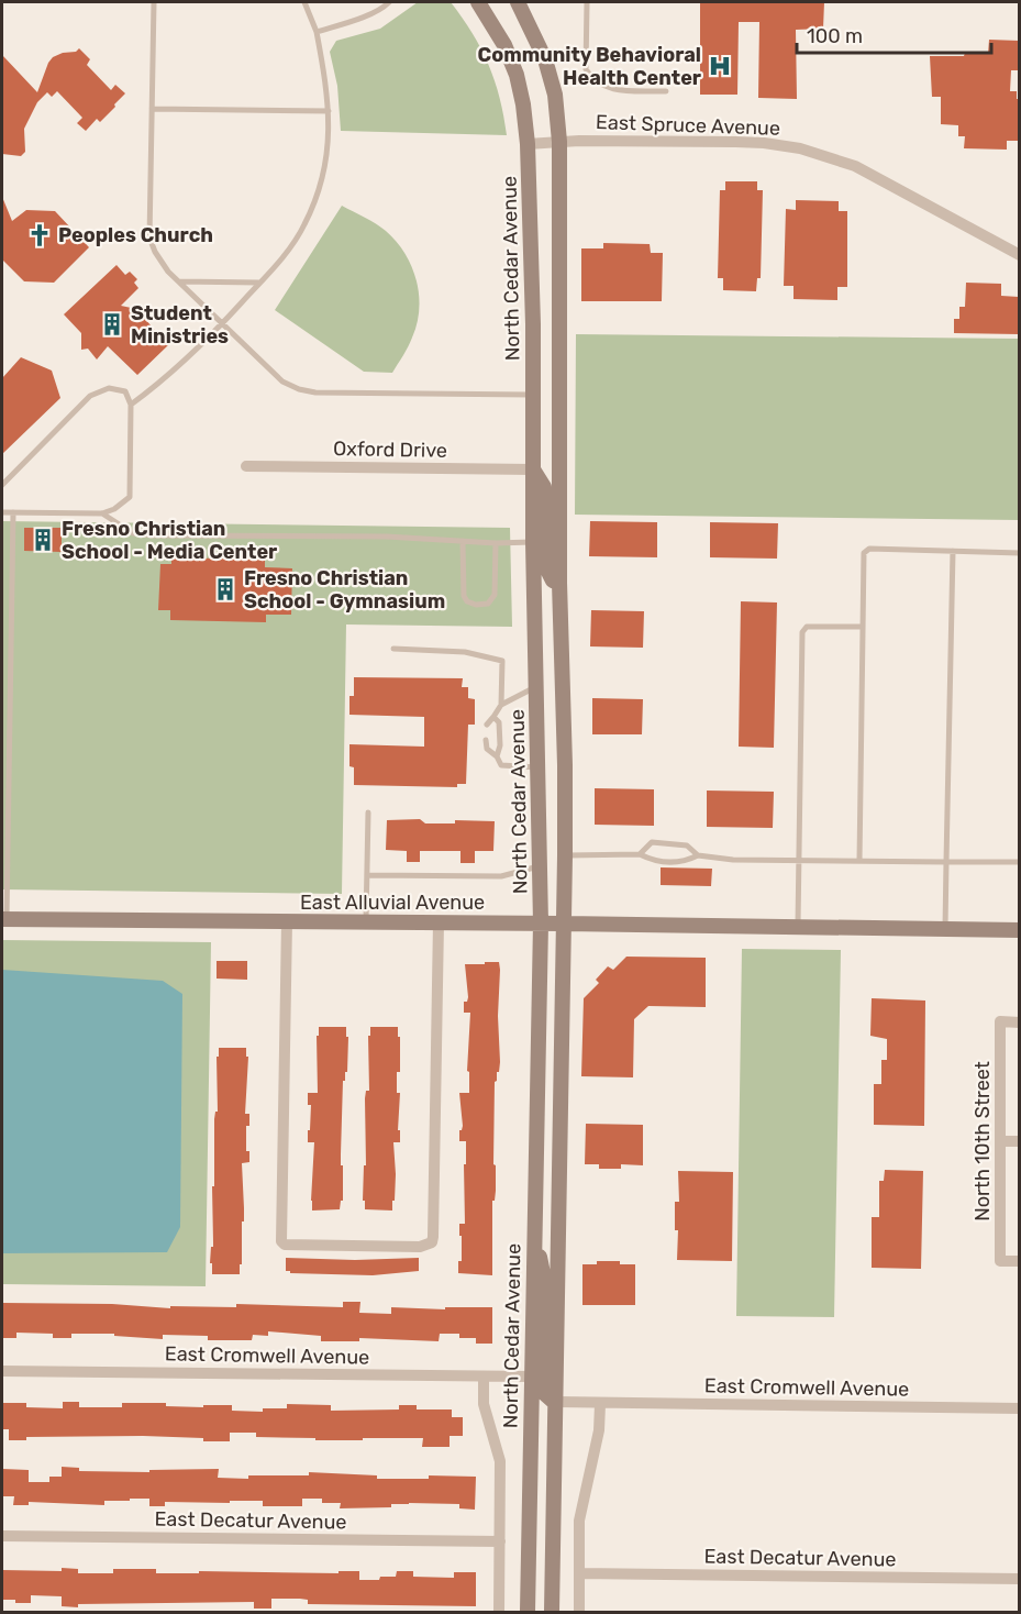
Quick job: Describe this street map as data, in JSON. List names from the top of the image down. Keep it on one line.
{"streets":{"main road":["North Cedar Avenue","East Alluvial Avenue"],"street":["East Spruce Avenue","Oxford Drive","North 10th Street","East Cromwell Avenue","East Decatur Avenue"]},"crossings":[["East Spruce Avenue","North Cedar Avenue"],["North Cedar Avenue","Oxford Drive"],["North Cedar Avenue","East Alluvial Avenue"],["North Cedar Avenue","East Cromwell Avenue"]],"places":{"hospital":["Community Behavioral Health Center"],"church":["Peoples Church"],"building":["Student Ministries","Fresno Christian School - Media Center","Fresno Christian School - Gymnasium"]},"scale_bar":"100 m"}
